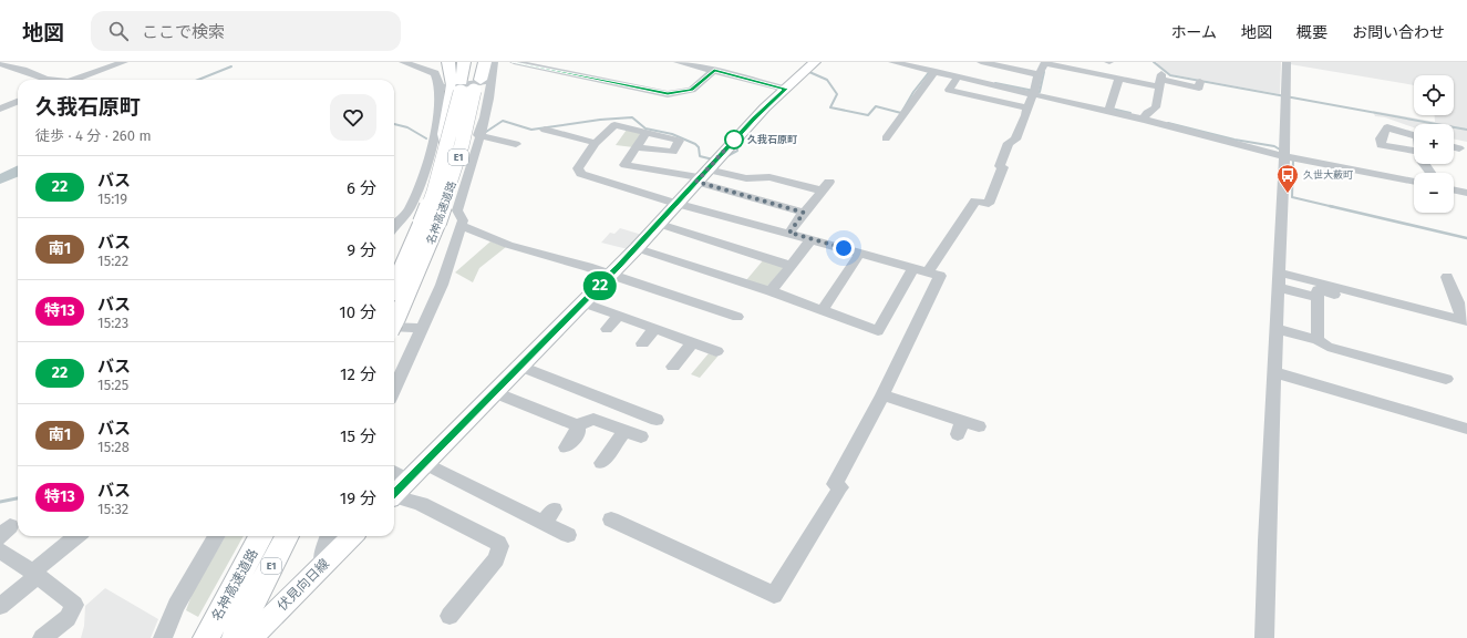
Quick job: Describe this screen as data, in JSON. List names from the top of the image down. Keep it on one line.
{"streets":{"highway":["E1","名神高速道路"],"main road":["伏見向日線"]},"places":{"other":["久我石原町"],"bus stop":["久世大藪町"]},"lines":["bus line 22"],"page":{"header":"地図","search":"ここで検索","nav":["ホーム","地図","概要","お問い合わせ"],"on_map":"22","map_buttons":["+","−"],"heading":["久我石原町","徒歩 · 4 分 · 260 m"],"list":[{"mark":"22","name":"バス","note":"15:19","value":"6 分"},{"mark":"南1","name":"バス","note":"15:22","value":"9 分"},{"mark":"特13","name":"バス","note":"15:23","value":"10 分"},{"mark":"22","name":"バス","note":"15:25","value":"12 分"},{"mark":"南1","name":"バス","note":"15:28","value":"15 分"},{"mark":"特13","name":"バス","note":"15:32","value":"19 分"}]}}
